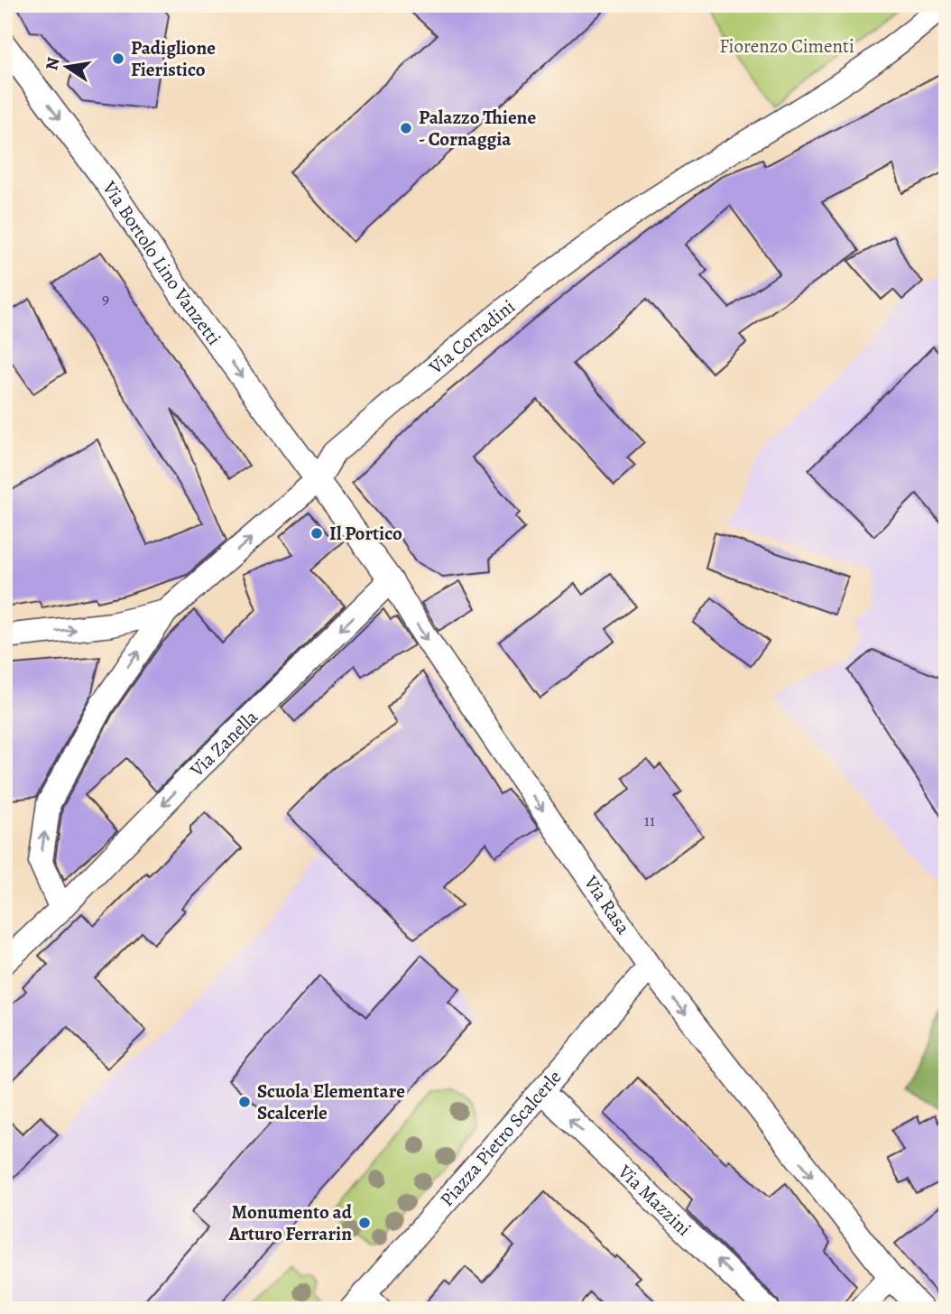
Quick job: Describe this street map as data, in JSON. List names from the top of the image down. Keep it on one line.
{"streets":{"street":["Via Bortolo Lino Vanzetti","Via Corradini","Via Zanella","Via Rasa","Piazza Pietro Scalcerle","Via Mazzini"]},"crossings":[["Via Bortolo Lino Vanzetti","Via Corradini"],["Via Bortolo Lino Vanzetti","Via Rasa"],["Via Corradini","Via Rasa"],["Via Zanella","Via Rasa"],["Via Rasa","Piazza Pietro Scalcerle"],["Piazza Pietro Scalcerle","Via Mazzini"]],"one_way":["Via Bortolo Lino Vanzetti","Via Zanella","Via Rasa","Via Mazzini"],"parks":["Fiorenzo Cimenti"],"places":["Padiglione Fieristico","Palazzo Thiene - Cornaggia","Il Portico","Scuola Elementare Scalcerle","Monumento ad Arturo Ferrarin"],"house_numbers":["9","11"],"north":"left"}
